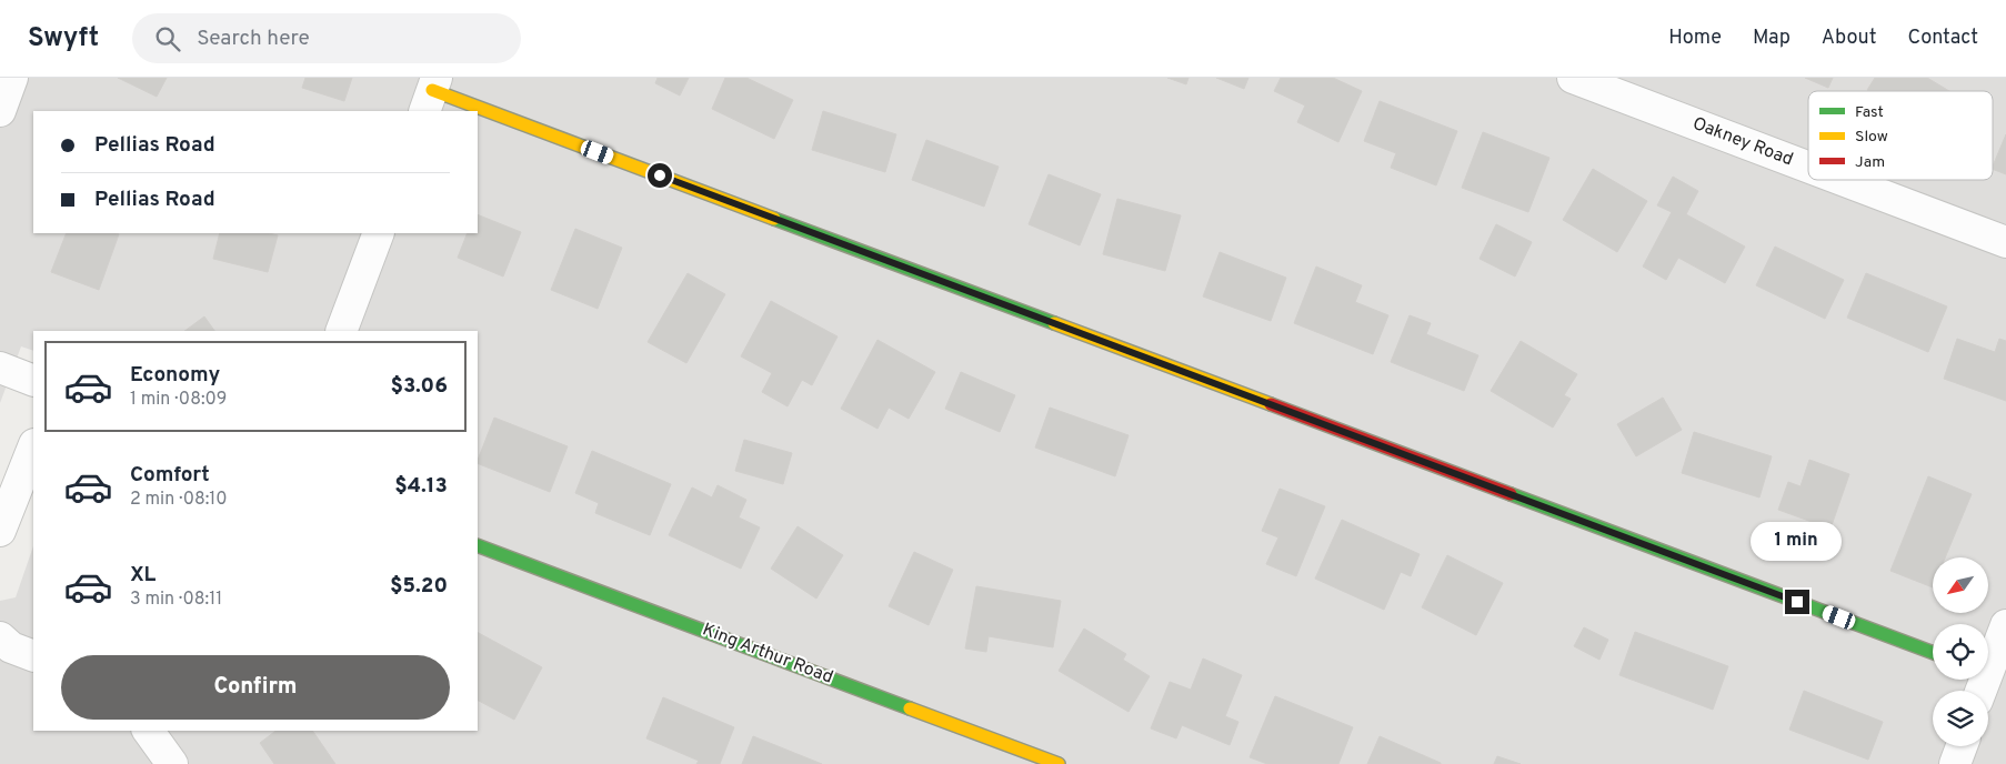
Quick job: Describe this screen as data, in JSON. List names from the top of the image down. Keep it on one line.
{"streets":{"street":["Oakney Road","King Arthur Road"]},"legend":["Fast","Slow","Jam"],"north":"bottom left","page":{"header":"Swyft","search":"Search here","nav":["Home","Map","About","Contact"],"banner":["Pellias Road","Pellias Road"],"list":[{"name":"Economy","note":"1 min · 08:09","value":"$3.06"},{"name":"Comfort","note":"2 min · 08:10","value":"$4.13"},{"name":"XL","note":"3 min · 08:11","value":"$5.20"}],"bubble":"1 min","buttons":"Confirm"}}
